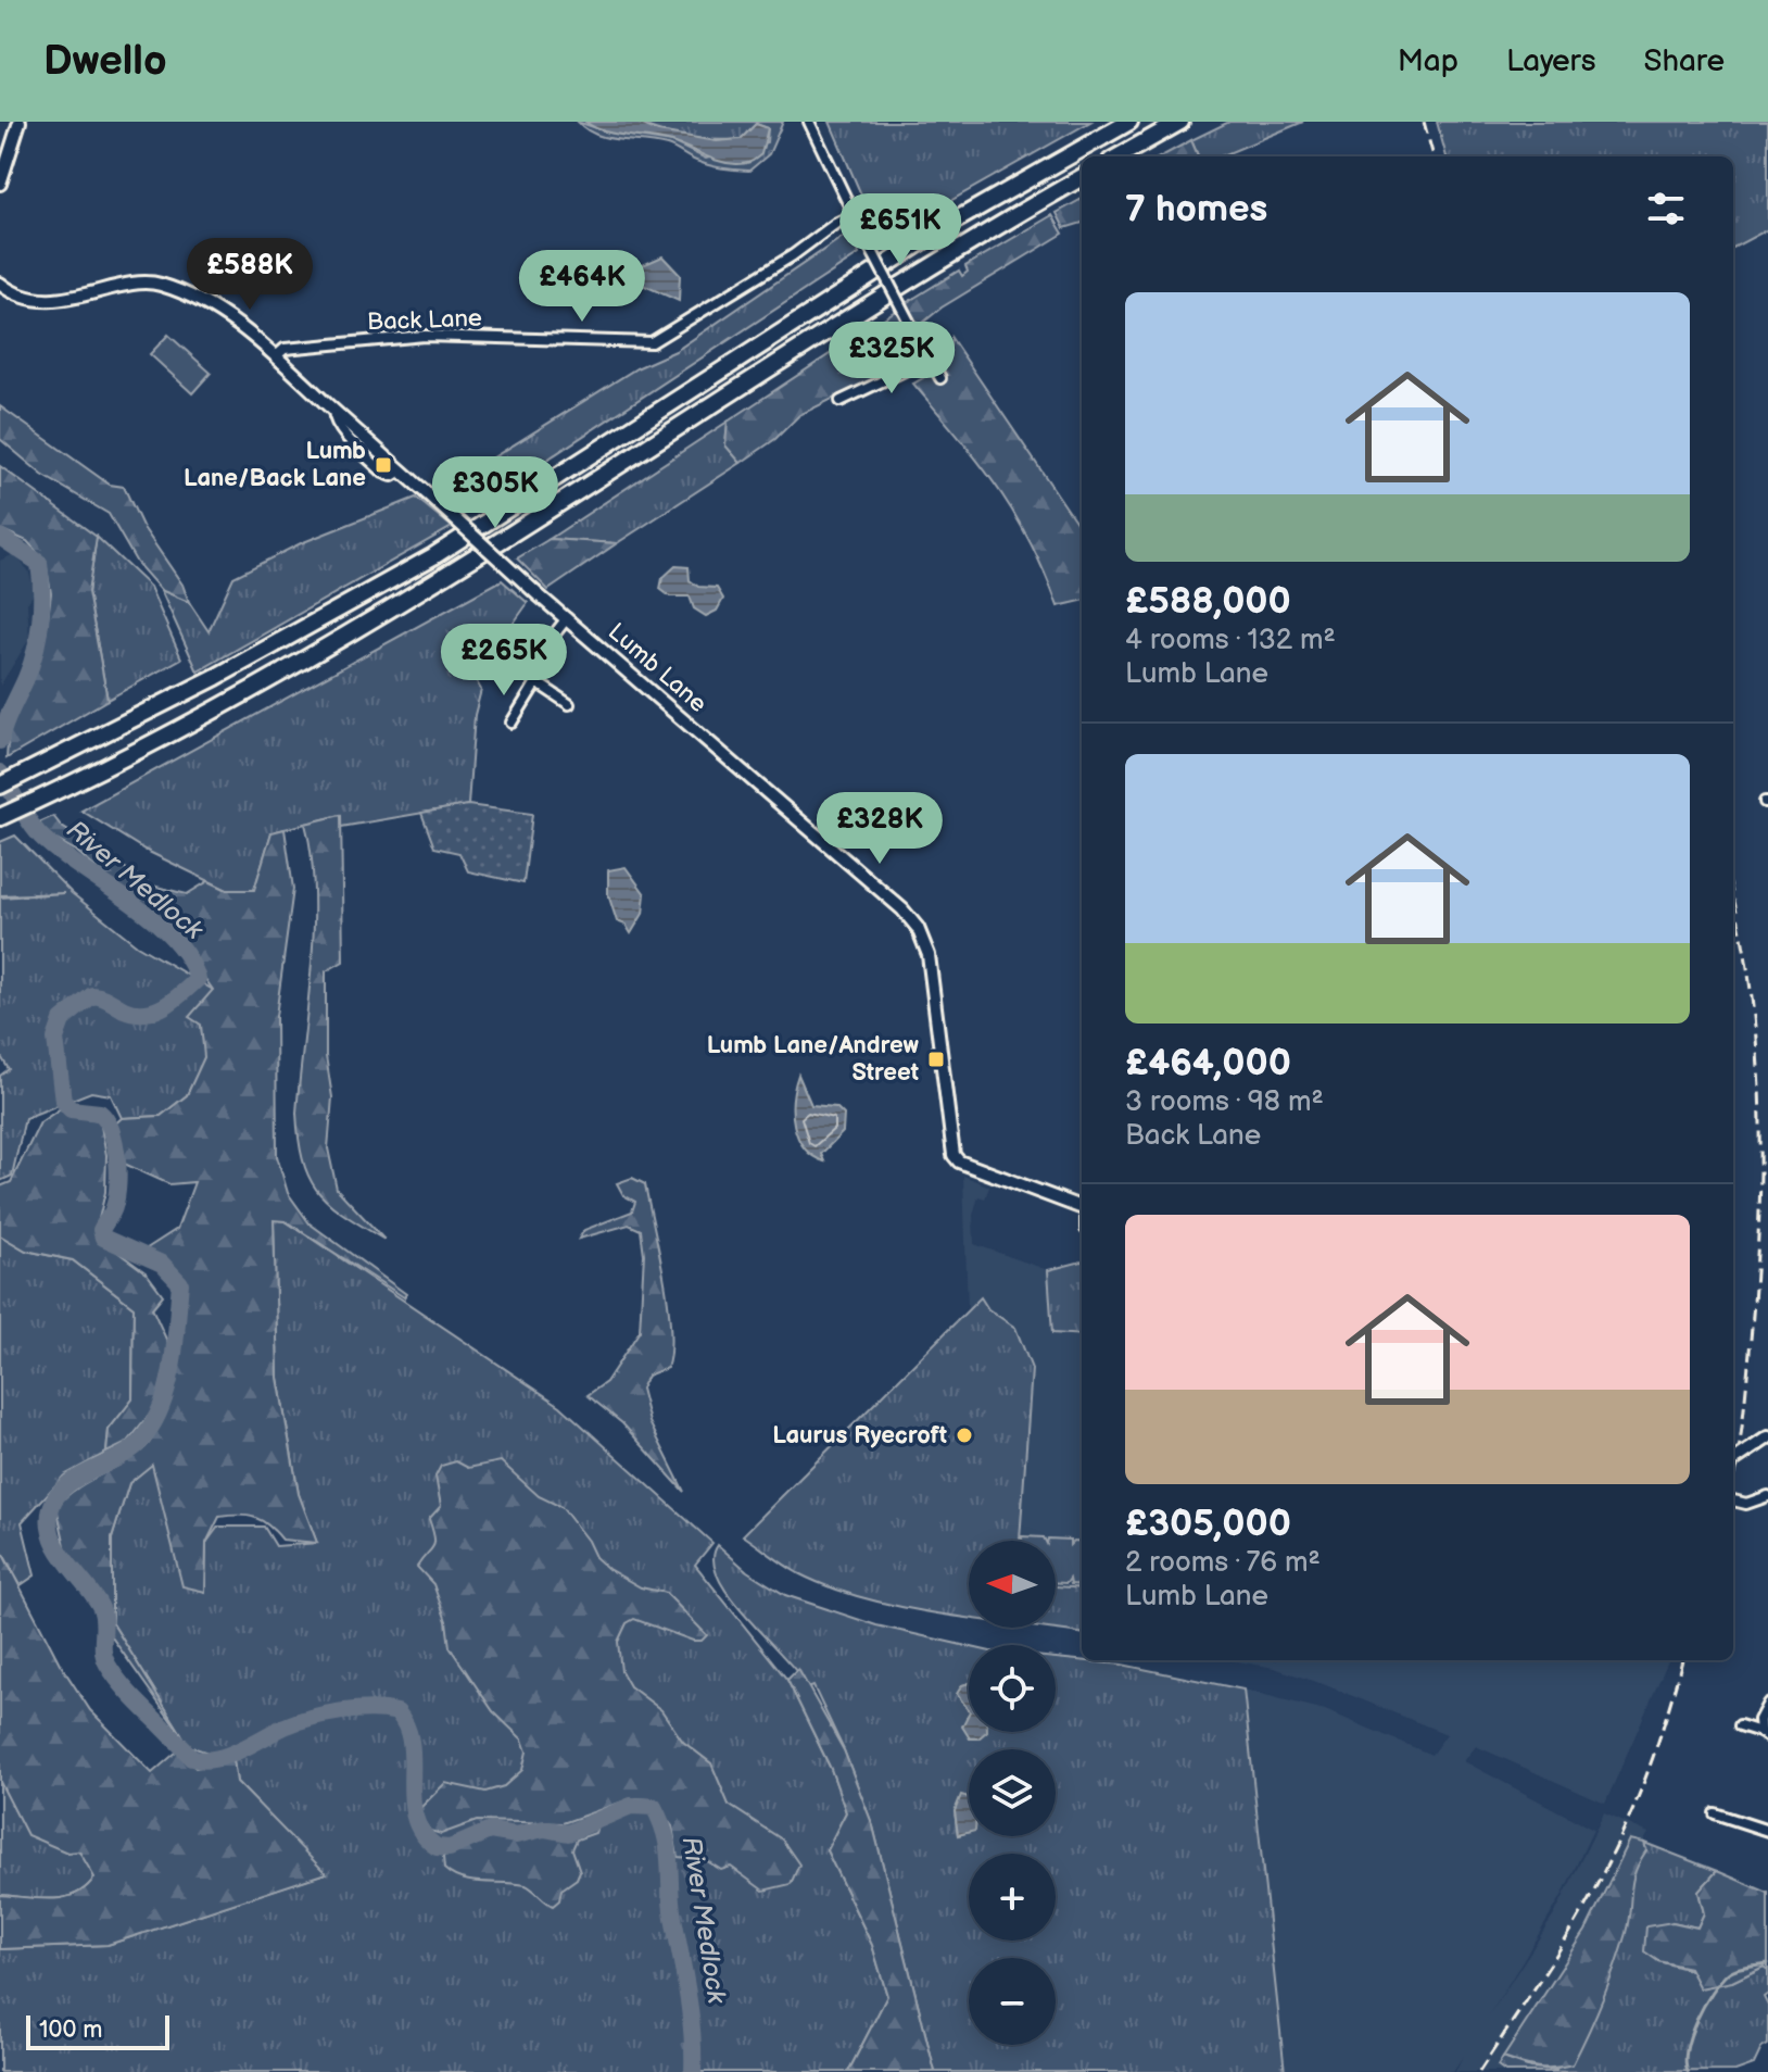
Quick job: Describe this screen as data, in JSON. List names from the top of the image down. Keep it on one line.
{"streets":{"street":["Back Lane","Lumb Lane"]},"crossings":[["Back Lane","Lumb Lane"]],"water":["River Medlock"],"places":{"transit":["Lumb Lane/Back Lane","Lumb Lane/Andrew Street"],"other":["Laurus Ryecroft"]},"scale_bar":"100 m","north":"left","page":{"header":"Dwello","nav":["Map","Layers","Share"],"heading":"7 homes","price":["£651K","£588K","£464K","£325K","£305K","£265K","£328K"],"list":[{"name":"£588,000","note":"4 rooms · 132 m² · Lumb Lane"},{"name":"£464,000","note":"3 rooms · 98 m² · Back Lane"},{"name":"£305,000","note":"2 rooms · 76 m² · Lumb Lane"}],"map_buttons":["+","−"],"scale":"100 m"}}
